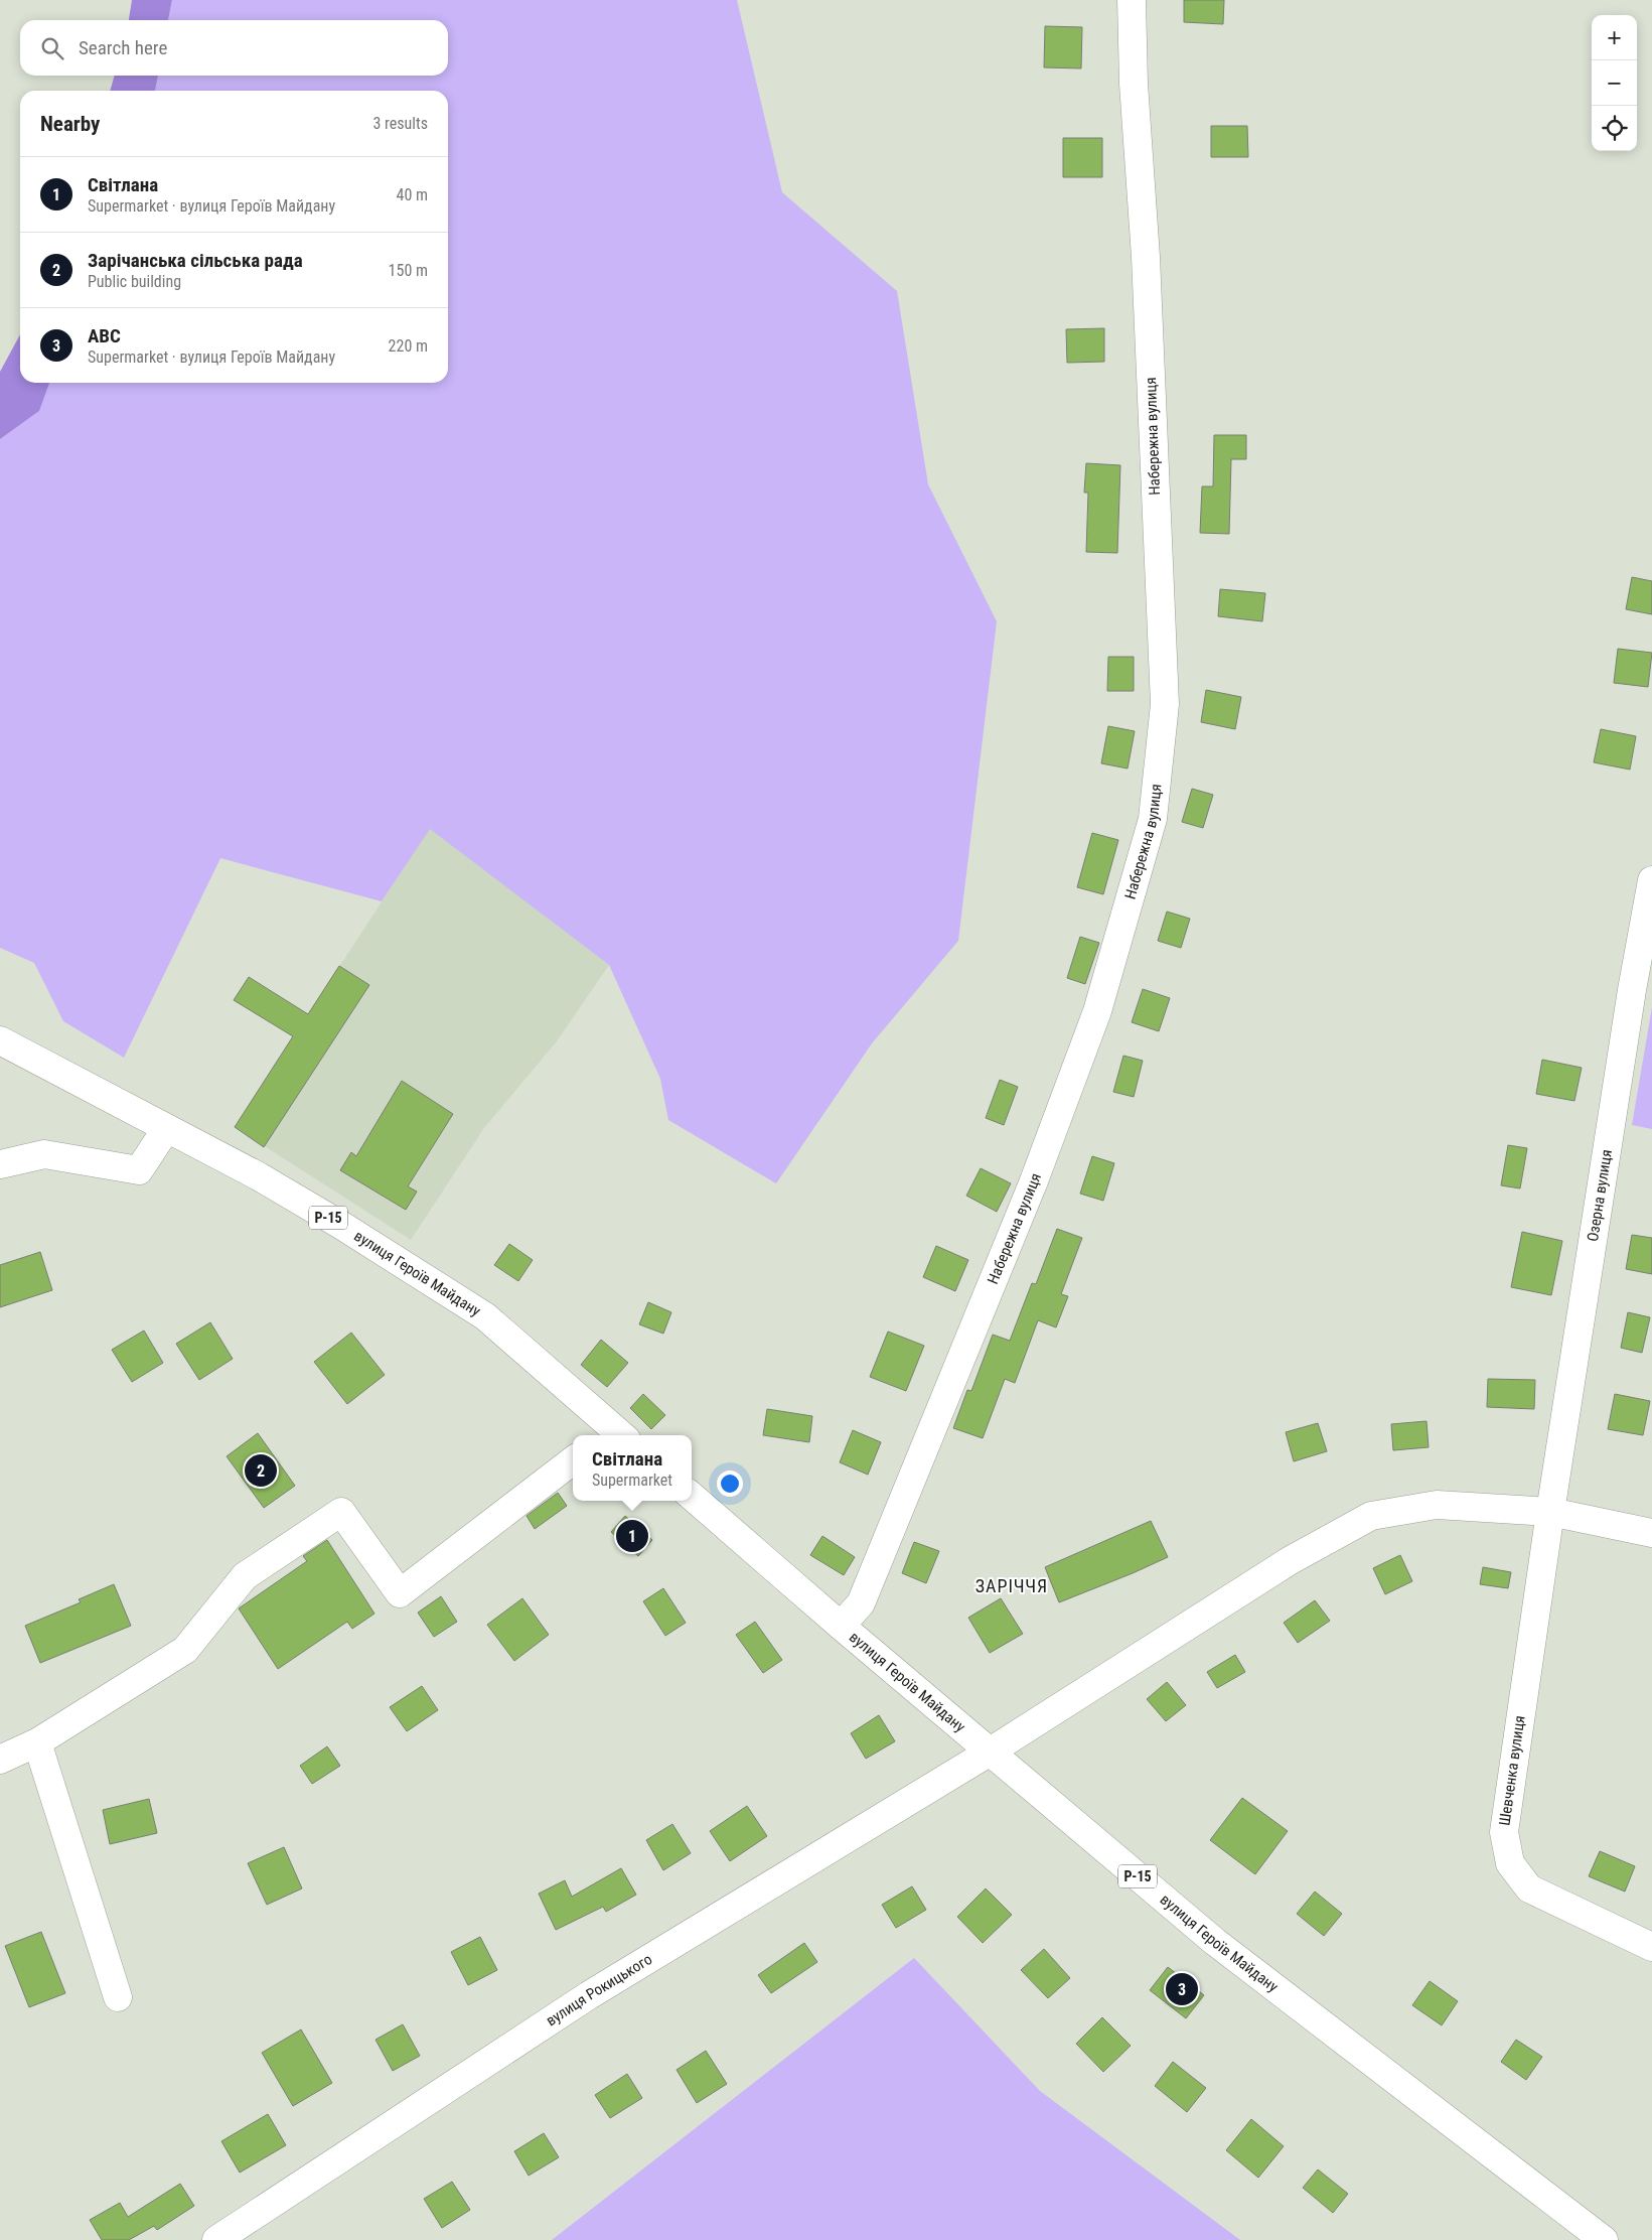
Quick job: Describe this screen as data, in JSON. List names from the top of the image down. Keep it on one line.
{"streets":{"street":["Набережна вулиця","Озерна вулиця","Р-15","вулиця Героїв Майдану","Шевченка вулиця","вулиця Рокицького"]},"crossings":[["Набережна вулиця","вулиця Героїв Майдану"],["Озерна вулиця","Шевченка вулиця"],["Озерна вулиця","вулиця Рокицького"],["вулиця Героїв Майдану","вулиця Рокицького"],["Шевченка вулиця","вулиця Рокицького"]],"districts":["ЗАРІЧЧЯ"],"page":{"map_buttons":["+","−"],"search":"Search here","heading":["Nearby","3 results"],"list":[{"mark":"1","name":"Світлана","note":"Supermarket · вулиця Героїв Майдану","value":"40 m"},{"mark":"2","name":"Зарічанська сільська рада","note":"Public building","value":"150 m"},{"mark":"3","name":"ABC","note":"Supermarket · вулиця Героїв Майдану","value":"220 m"}],"popup":["Світлана","Supermarket"],"pins":["2","1","3"]}}
